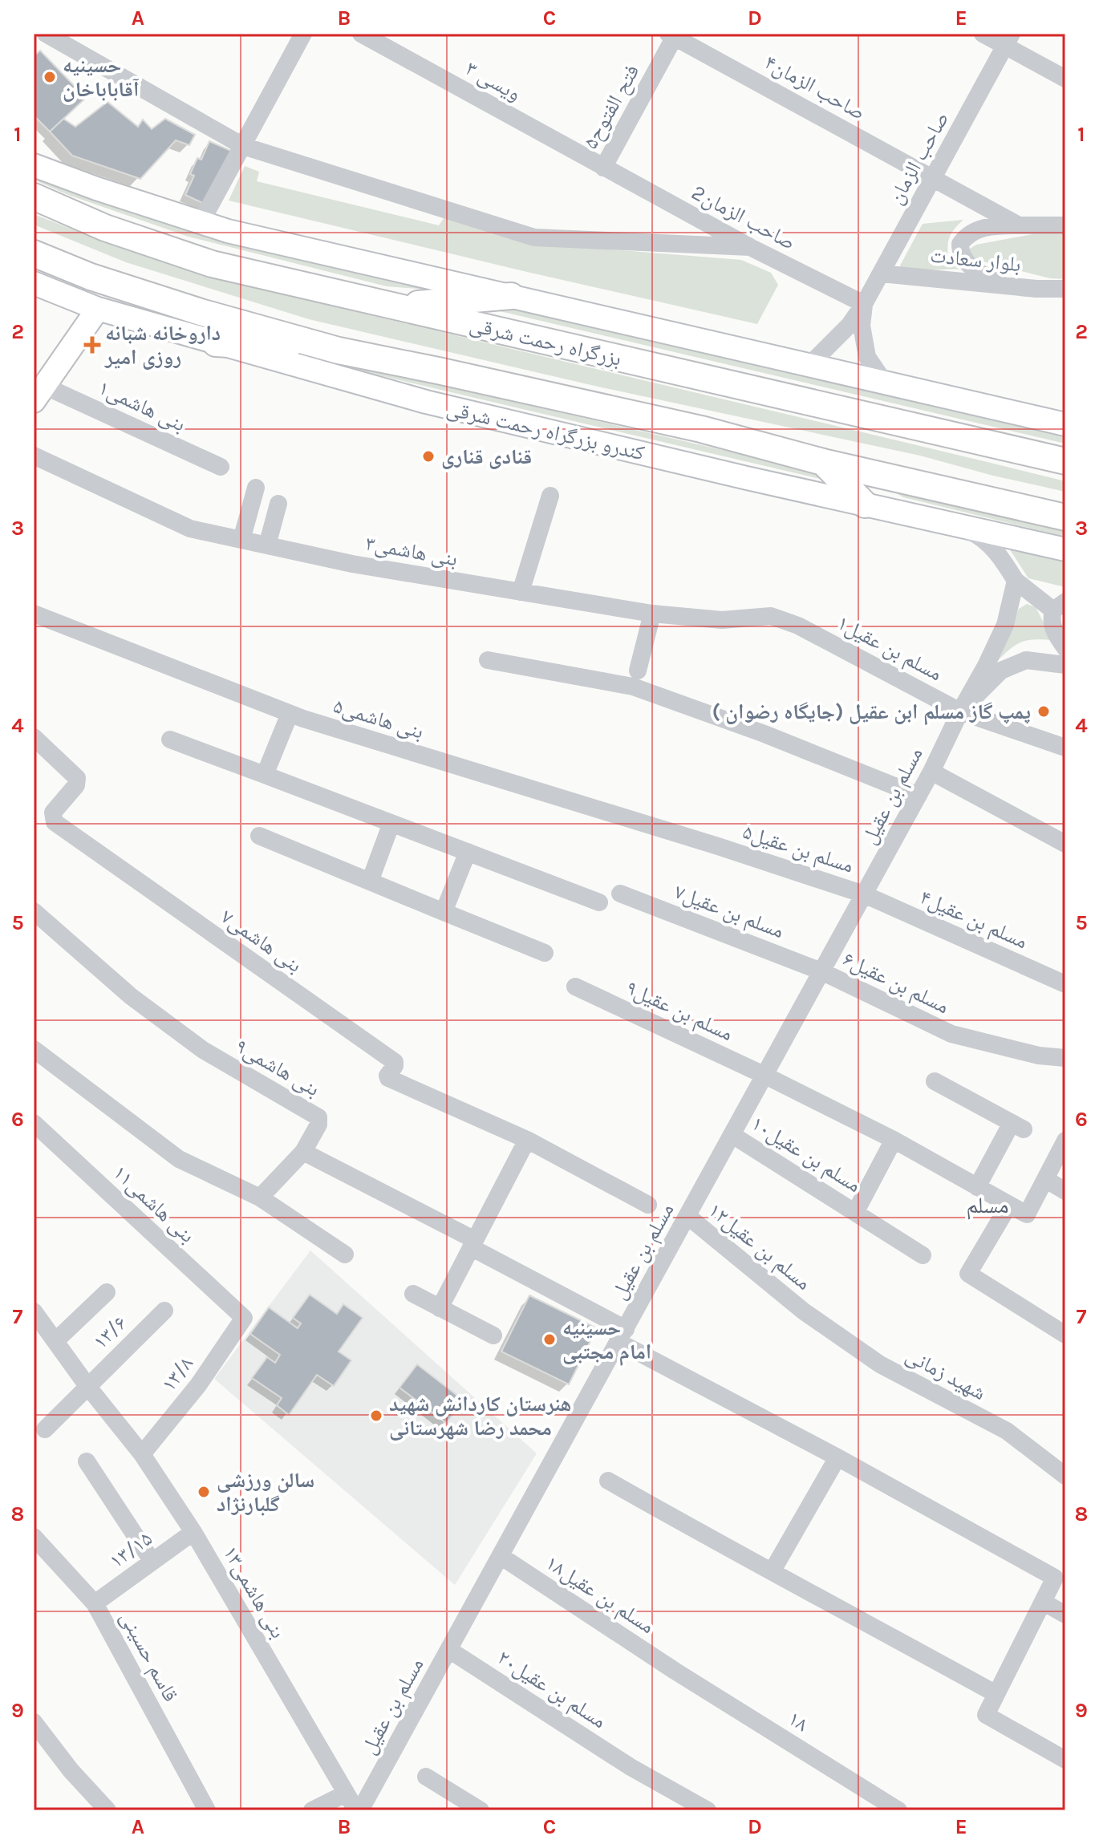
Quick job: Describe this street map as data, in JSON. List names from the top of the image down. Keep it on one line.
{"streets":{"highway":["بزرگراه رحمت شرقی"],"main road":["کندرو بزرگراه رحمت شرقی"],"street":["ویسی ۳","صاحب الزمان۴","فتح الفتوح۵","صاحب الزمان","2صاحب الزمان","بلوار سعادت","بنی هاشمی۱","بنی هاشمی۳","مسلم بن عقیل۱","بنی هاشمی۵","مسلم بن عقیل","مسلم بن عقیل۵","مسلم بن عقیل۷","مسلم بن عقیل۴","بنی هاشمی۷","مسلم بن عقیل۶","مسلم بن عقیل۹","بنی هاشمی۹","مسلم بن عقیل۱۰","بنی هاشمی۱۱","مسلم بن عقیل۱۲","۱۳/۶","۱۳/۸","شهید زمانی","۱۳/۱۵","بنی هاشمی۱۳","مسلم بن عقیل۱۸","قاسم حسینی","مسلم بن عقیل۲۰","۱۸"]},"crossings":[["ویسی ۳","فتح الفتوح۵"],["ویسی ۳","2صاحب الزمان"],["صاحب الزمان۴","فتح الفتوح۵"],["صاحب الزمان۴","صاحب الزمان"],["صاحب الزمان۴","بلوار سعادت"],["فتح الفتوح۵","2صاحب الزمان"],["صاحب الزمان","2صاحب الزمان"],["صاحب الزمان","بلوار سعادت"],["بنی هاشمی۳","مسلم بن عقیل۱"],["مسلم بن عقیل۱","مسلم بن عقیل"],["بنی هاشمی۵","مسلم بن عقیل۵"],["مسلم بن عقیل","مسلم بن عقیل۵"],["مسلم بن عقیل","مسلم بن عقیل۷"],["مسلم بن عقیل","مسلم بن عقیل۴"],["مسلم بن عقیل","مسلم بن عقیل۶"],["مسلم بن عقیل","مسلم بن عقیل۹"],["مسلم بن عقیل","مسلم بن عقیل۱۰"],["مسلم بن عقیل","مسلم بن عقیل۱۲"],["مسلم بن عقیل","بنی هاشمی۱۳"],["مسلم بن عقیل","مسلم بن عقیل۱۸"],["مسلم بن عقیل","مسلم بن عقیل۲۰"],["مسلم بن عقیل۵","مسلم بن عقیل۴"],["مسلم بن عقیل۷","مسلم بن عقیل۶"],["بنی هاشمی۱۱","۱۳/۸"],["مسلم بن عقیل۱۲","شهید زمانی"],["۱۳/۶","بنی هاشمی۱۳"],["۱۳/۸","بنی هاشمی۱۳"],["۱۳/۱۵","بنی هاشمی۱۳"],["۱۳/۱۵","قاسم حسینی"],["مسلم بن عقیل۱۸","۱۸"]],"districts":["مسلم"],"places":{"other":["حسینیه آقاباباخان","قنادی قناری","پمپ گاز مسلم ابن عقیل (جایگاه رضوان )","حسینیه امام مجتبی","هنرستان کاردانش شهید محمد رضا شهرستانی","سالن ورزشی گلبارنژاد"],"health":["داروخانه شبانه روزی امیر"]},"grid":{"columns":["A","B","C","D","E"],"rows":["1","2","3","4","5","6","7","8","9"]}}
